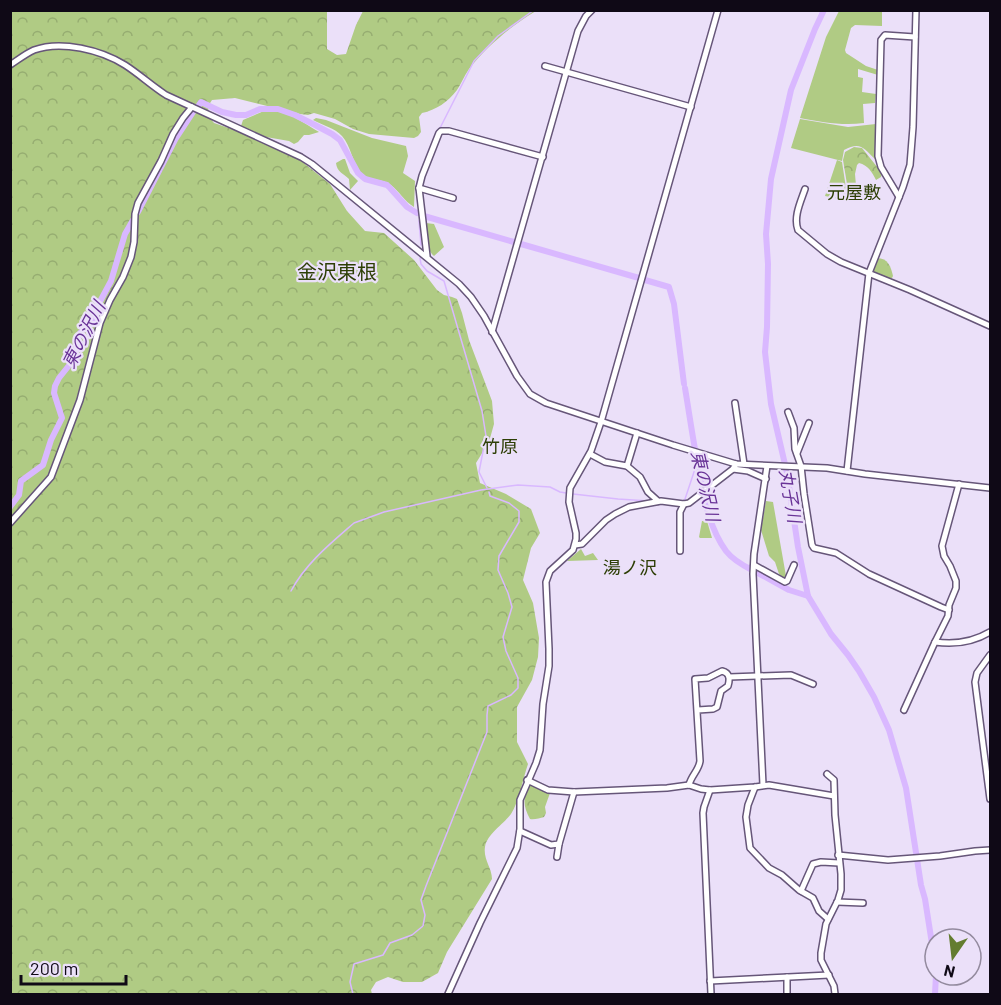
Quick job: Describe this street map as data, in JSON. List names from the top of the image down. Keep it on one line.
{"districts":["元屋敷","金沢東根","竹原","湯ノ沢"],"water":["東の沢川","丸子川"],"scale_bar":"200 m","north":"bottom"}
